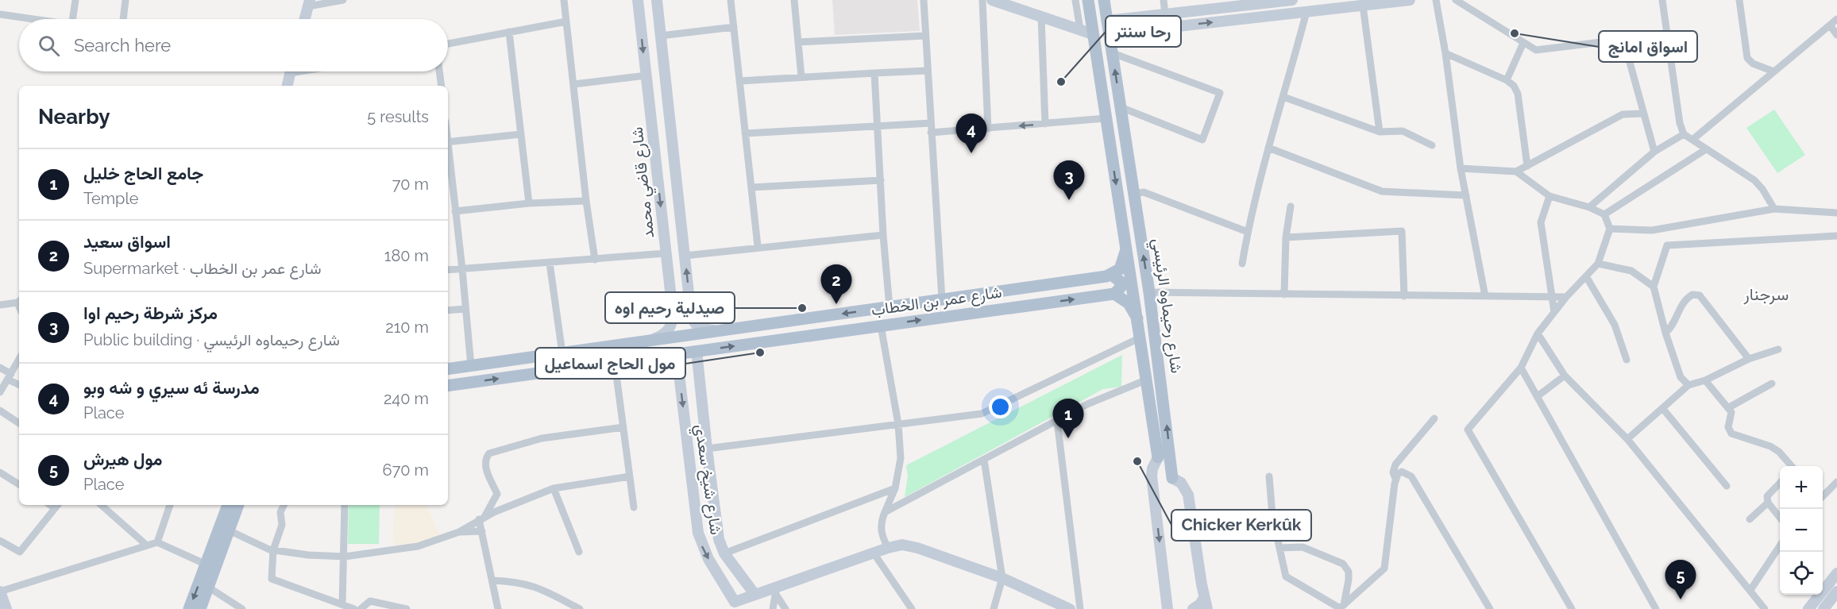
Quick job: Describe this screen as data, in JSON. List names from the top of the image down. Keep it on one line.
{"streets":{"main road":["شارع عمر بن الخطاب","شارع رحيماوه الرئيسي"],"street":["شارع قاضي محمد","شارع شيخ سعدي"]},"crossings":[["شارع قاضي محمد","شارع عمر بن الخطاب"],["شارع عمر بن الخطاب","شارع شيخ سعدي"]],"districts":["سرجنار"],"places":["اسواق امانج","رحا سنتر","صيدلية رحيم اوه","مول الحاج اسماعيل","Chicker Kerkûk"],"page":{"search":"Search here","heading":["Nearby","5 results"],"pins":["4","3","2","1","5"],"list":[{"mark":"1","name":"جامع الحاج خليل","note":"Temple","value":"70 m"},{"mark":"2","name":"اسواق سعيد","note":"Supermarket · شارع عمر بن الخطاب","value":"180 m"},{"mark":"3","name":"مركز شرطة رحيم اوا","note":"Public building · شارع رحيماوه الرئيسي","value":"210 m"},{"mark":"4","name":"مدرسة ئه سيري و شه وبو","note":"Place","value":"240 m"},{"mark":"5","name":"مول هيرش","note":"Place","value":"670 m"}],"map_buttons":["+","−"]}}
